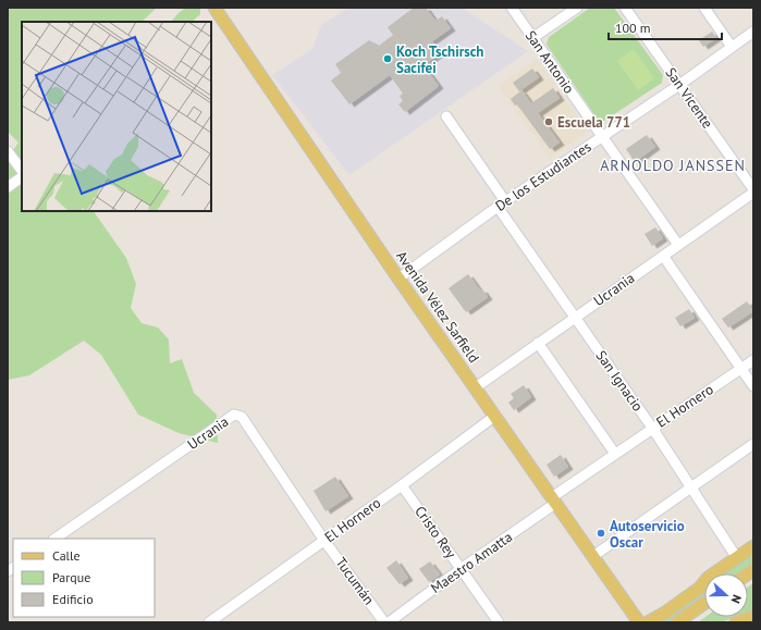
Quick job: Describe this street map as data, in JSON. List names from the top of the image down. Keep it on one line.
{"streets":{"main road":["Avenida Vélez Sarfield"],"street":["San Antonio","San Vicente","De los Estudiantes","Ucrania","San Ignacio","El Hornero","Cristo Rey","Maestro Amatta","Tucumán"]},"crossings":[["San Antonio","De los Estudiantes"],["San Antonio","Ucrania"],["San Vicente","De los Estudiantes"],["De los Estudiantes","Avenida Vélez Sarfield"],["De los Estudiantes","San Ignacio"],["Ucrania","Avenida Vélez Sarfield"],["Ucrania","San Ignacio"],["Ucrania","El Hornero"],["Ucrania","Tucumán"],["Avenida Vélez Sarfield","El Hornero"],["Avenida Vélez Sarfield","Maestro Amatta"],["San Ignacio","El Hornero"],["El Hornero","Cristo Rey"],["El Hornero","Maestro Amatta"],["El Hornero","Tucumán"],["Cristo Rey","Maestro Amatta"]],"districts":["ARNOLDO JANSSEN"],"places":["Koch Tschirsch Sacifei","Escuela 771","Autoservicio Oscar"],"legend":["Calle","Parque","Edificio"],"scale_bar":"100 m","north":"right"}
